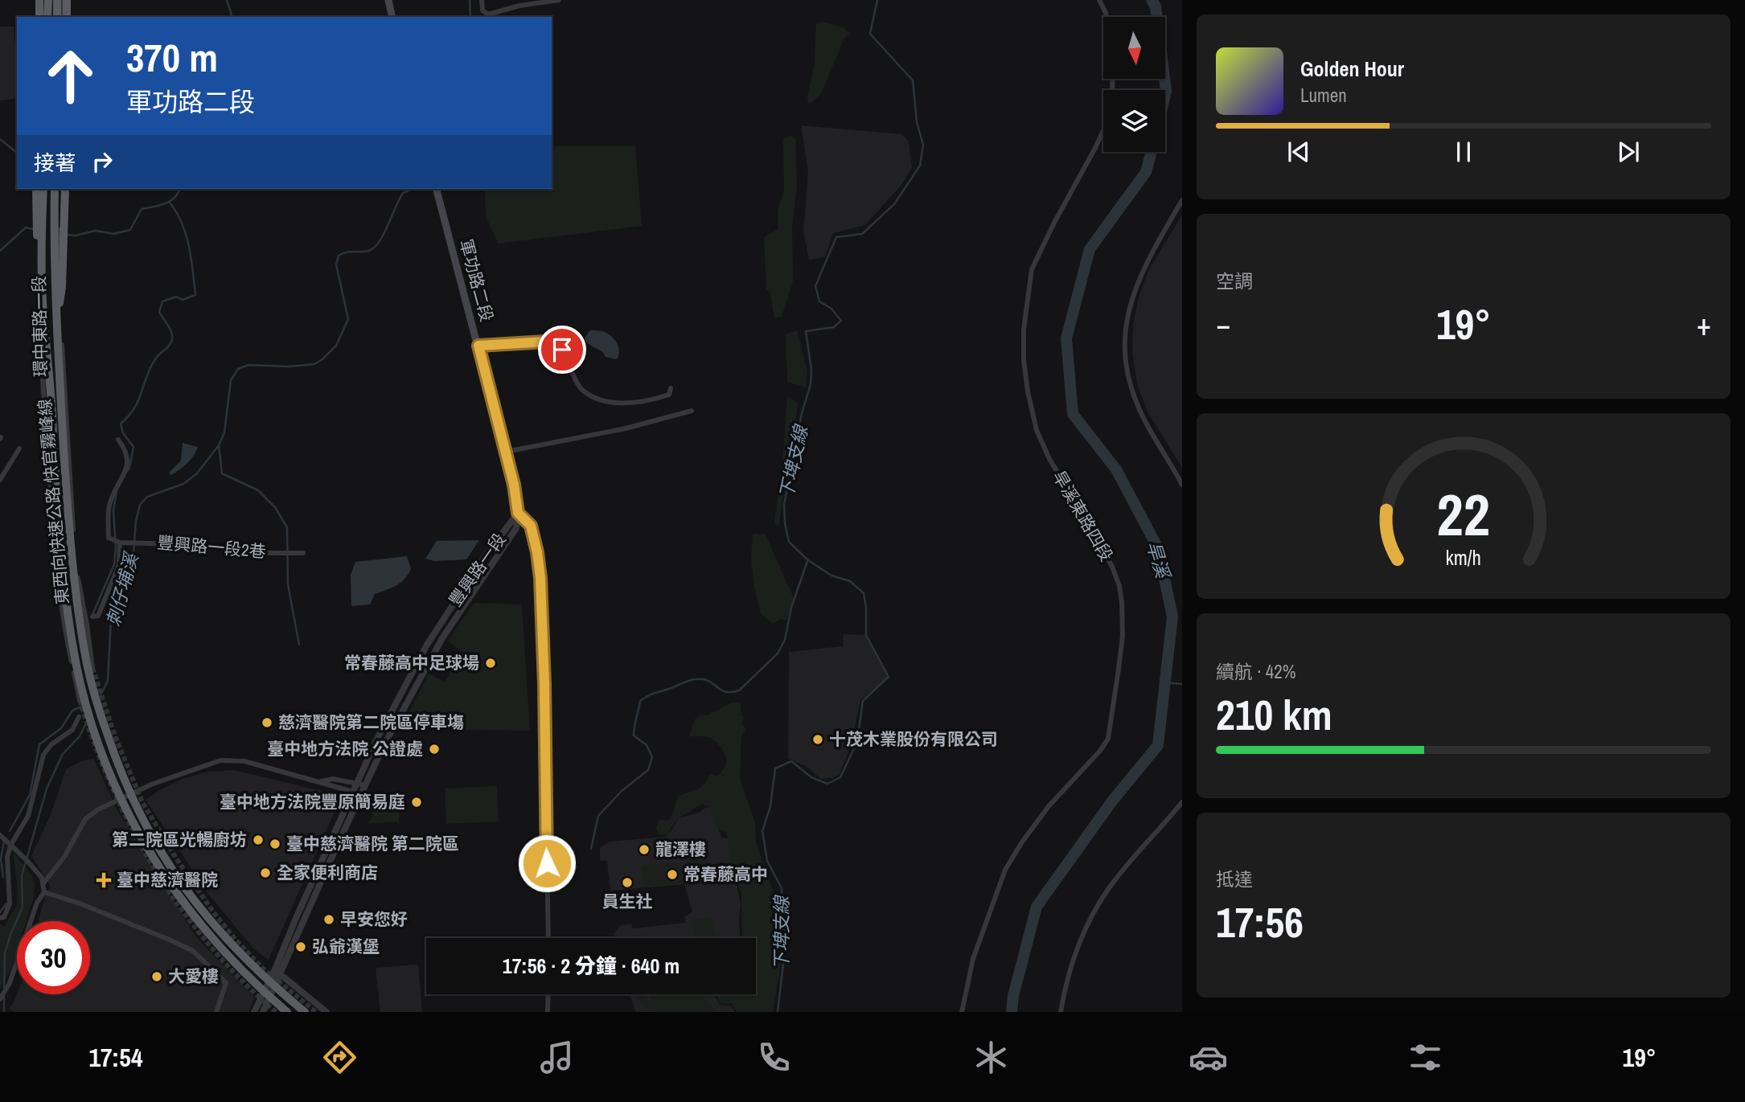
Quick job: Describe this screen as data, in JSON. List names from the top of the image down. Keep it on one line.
{"streets":{"highway":["東西向快速公路 快官霧峰線"],"main road":["軍功路二段"],"street":["環中東路一段","旱溪東路四段","豐興路一段2巷","豐興路一段"]},"crossings":[["軍功路二段","豐興路一段"]],"water":["下埤支線","旱溪","刺仔埔溪"],"places":{"other":["常春藤高中足球場","慈濟醫院第二院區停車塲","十茂木業股份有限公司","臺中地方法院 公證處","臺中地方法院豐原簡易庭","第二院區光暢廚坊","臺中慈濟醫院 第二院區","龍澤樓","全家便利商店","常春藤高中","員生社","早安您好","弘爺漢堡","大愛樓"],"health":["臺中慈濟醫院"]},"north":"bottom","page":{"turn":["370 m","軍功路二段"],"song":["Golden Hour","Lumen"],"then":"接著","tile":["空調",["續航 · 42%","210 km"],["抵達","17:56"]],"heat":["−","19°","+"],"limit":"30","trip":"17:56 · 2 分鐘 · 640 m","tabs":["17:54","19°"],"gauge":["22","km/h"]}}
